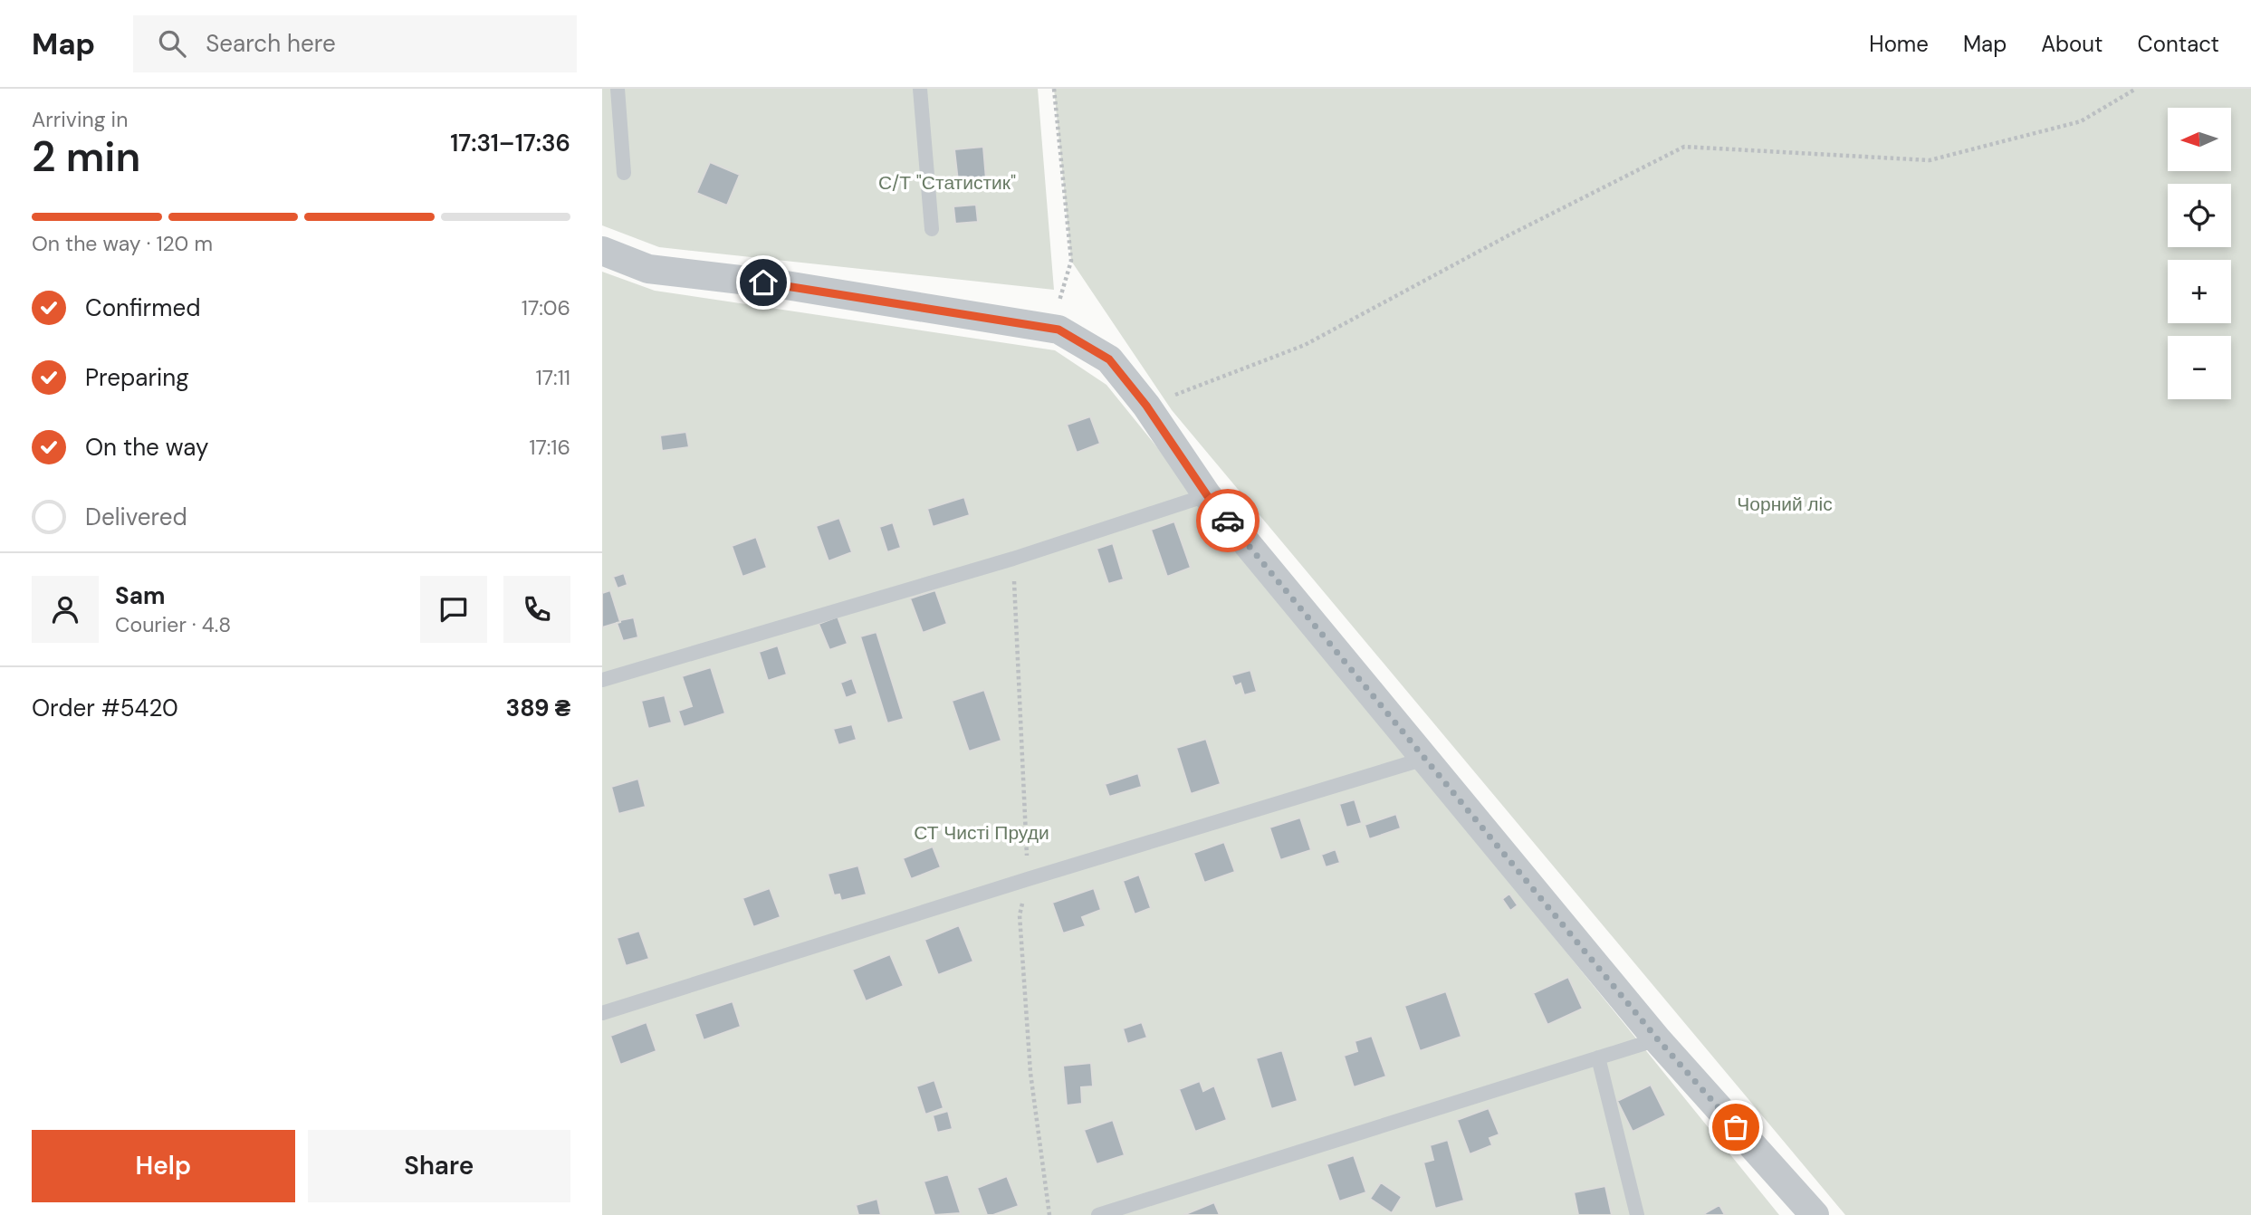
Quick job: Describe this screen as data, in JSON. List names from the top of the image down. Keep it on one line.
{"parks":["С/Т \"Статистик\"","Чорний ліс","СТ Чисті Пруди"],"north":"left","page":{"header":"Map","search":"Search here","nav":["Home","Map","About","Contact"],"heading":["2 min","Arriving in","17:31–17:36"],"panel":["Sam","Courier · 4.8","Order #5420","389 ₴"],"map_buttons":["+","−"],"bar":"On the way · 120 m","list":[["Confirmed","17:06"],["Preparing","17:11"],["On the way","17:16"],"Delivered"],"buttons":["Help","Share"]}}
